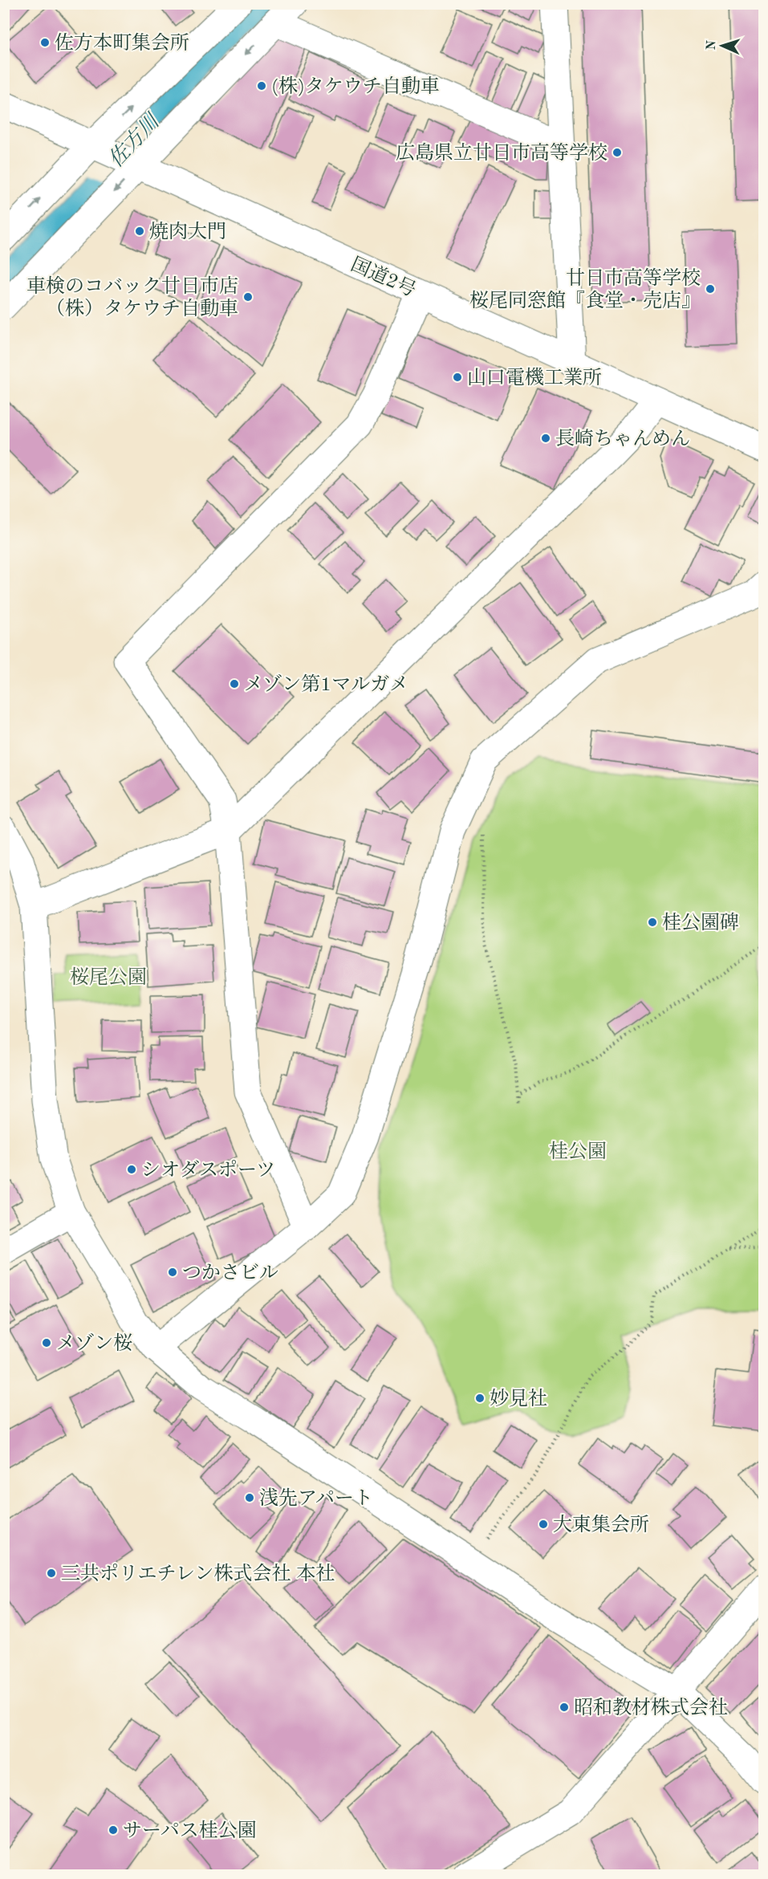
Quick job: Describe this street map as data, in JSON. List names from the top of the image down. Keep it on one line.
{"streets":{"main road":["国道2号"]},"water":["佐方川"],"parks":["桜尾公園","桂公園"],"places":["佐方本町集会所","(株)タケウチ自動車","広島県立廿日市高等学校","焼肉大門","廿日市高等学校 桜尾同窓館『食堂・売店』","車検のコバック廿日市店 （株）タケウチ自動車","山口電機工業所","長崎ちゃんめん","メゾン第1マルガメ","桂公園碑","シオダスポーツ","つかさビル","メゾン桜","妙見社","浅先アパート","大東集会所","三共ポリエチレン株式会社 本社","昭和教材株式会社","サーパス桂公園"],"north":"left"}
